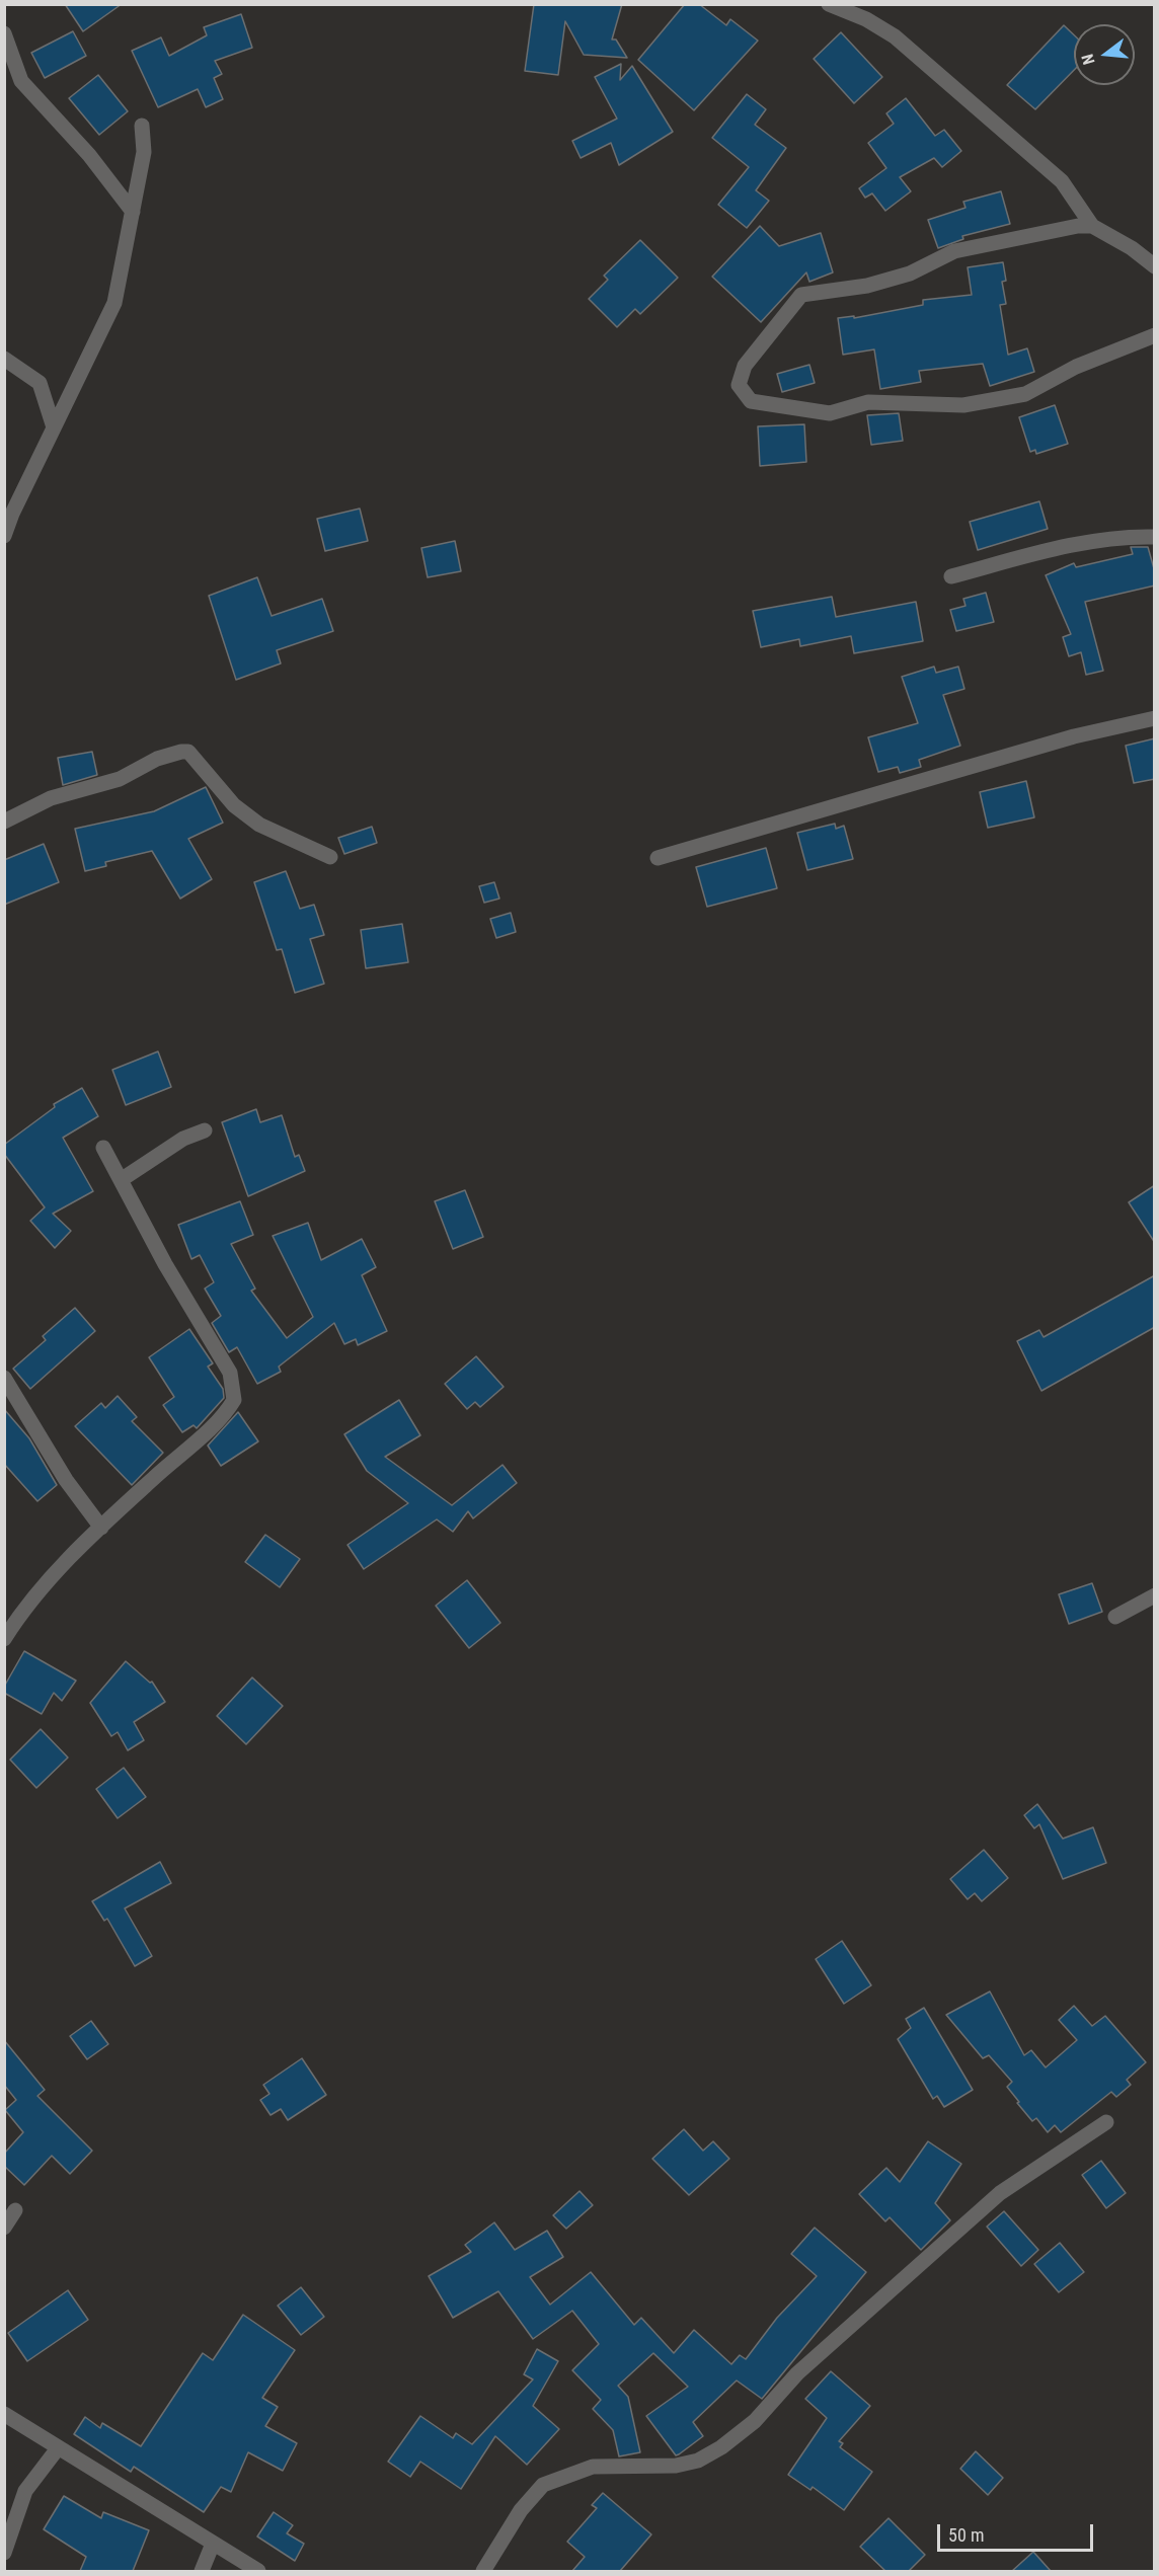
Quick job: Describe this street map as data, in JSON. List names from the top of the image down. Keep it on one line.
{"scale_bar":"50 m","north":"left"}
